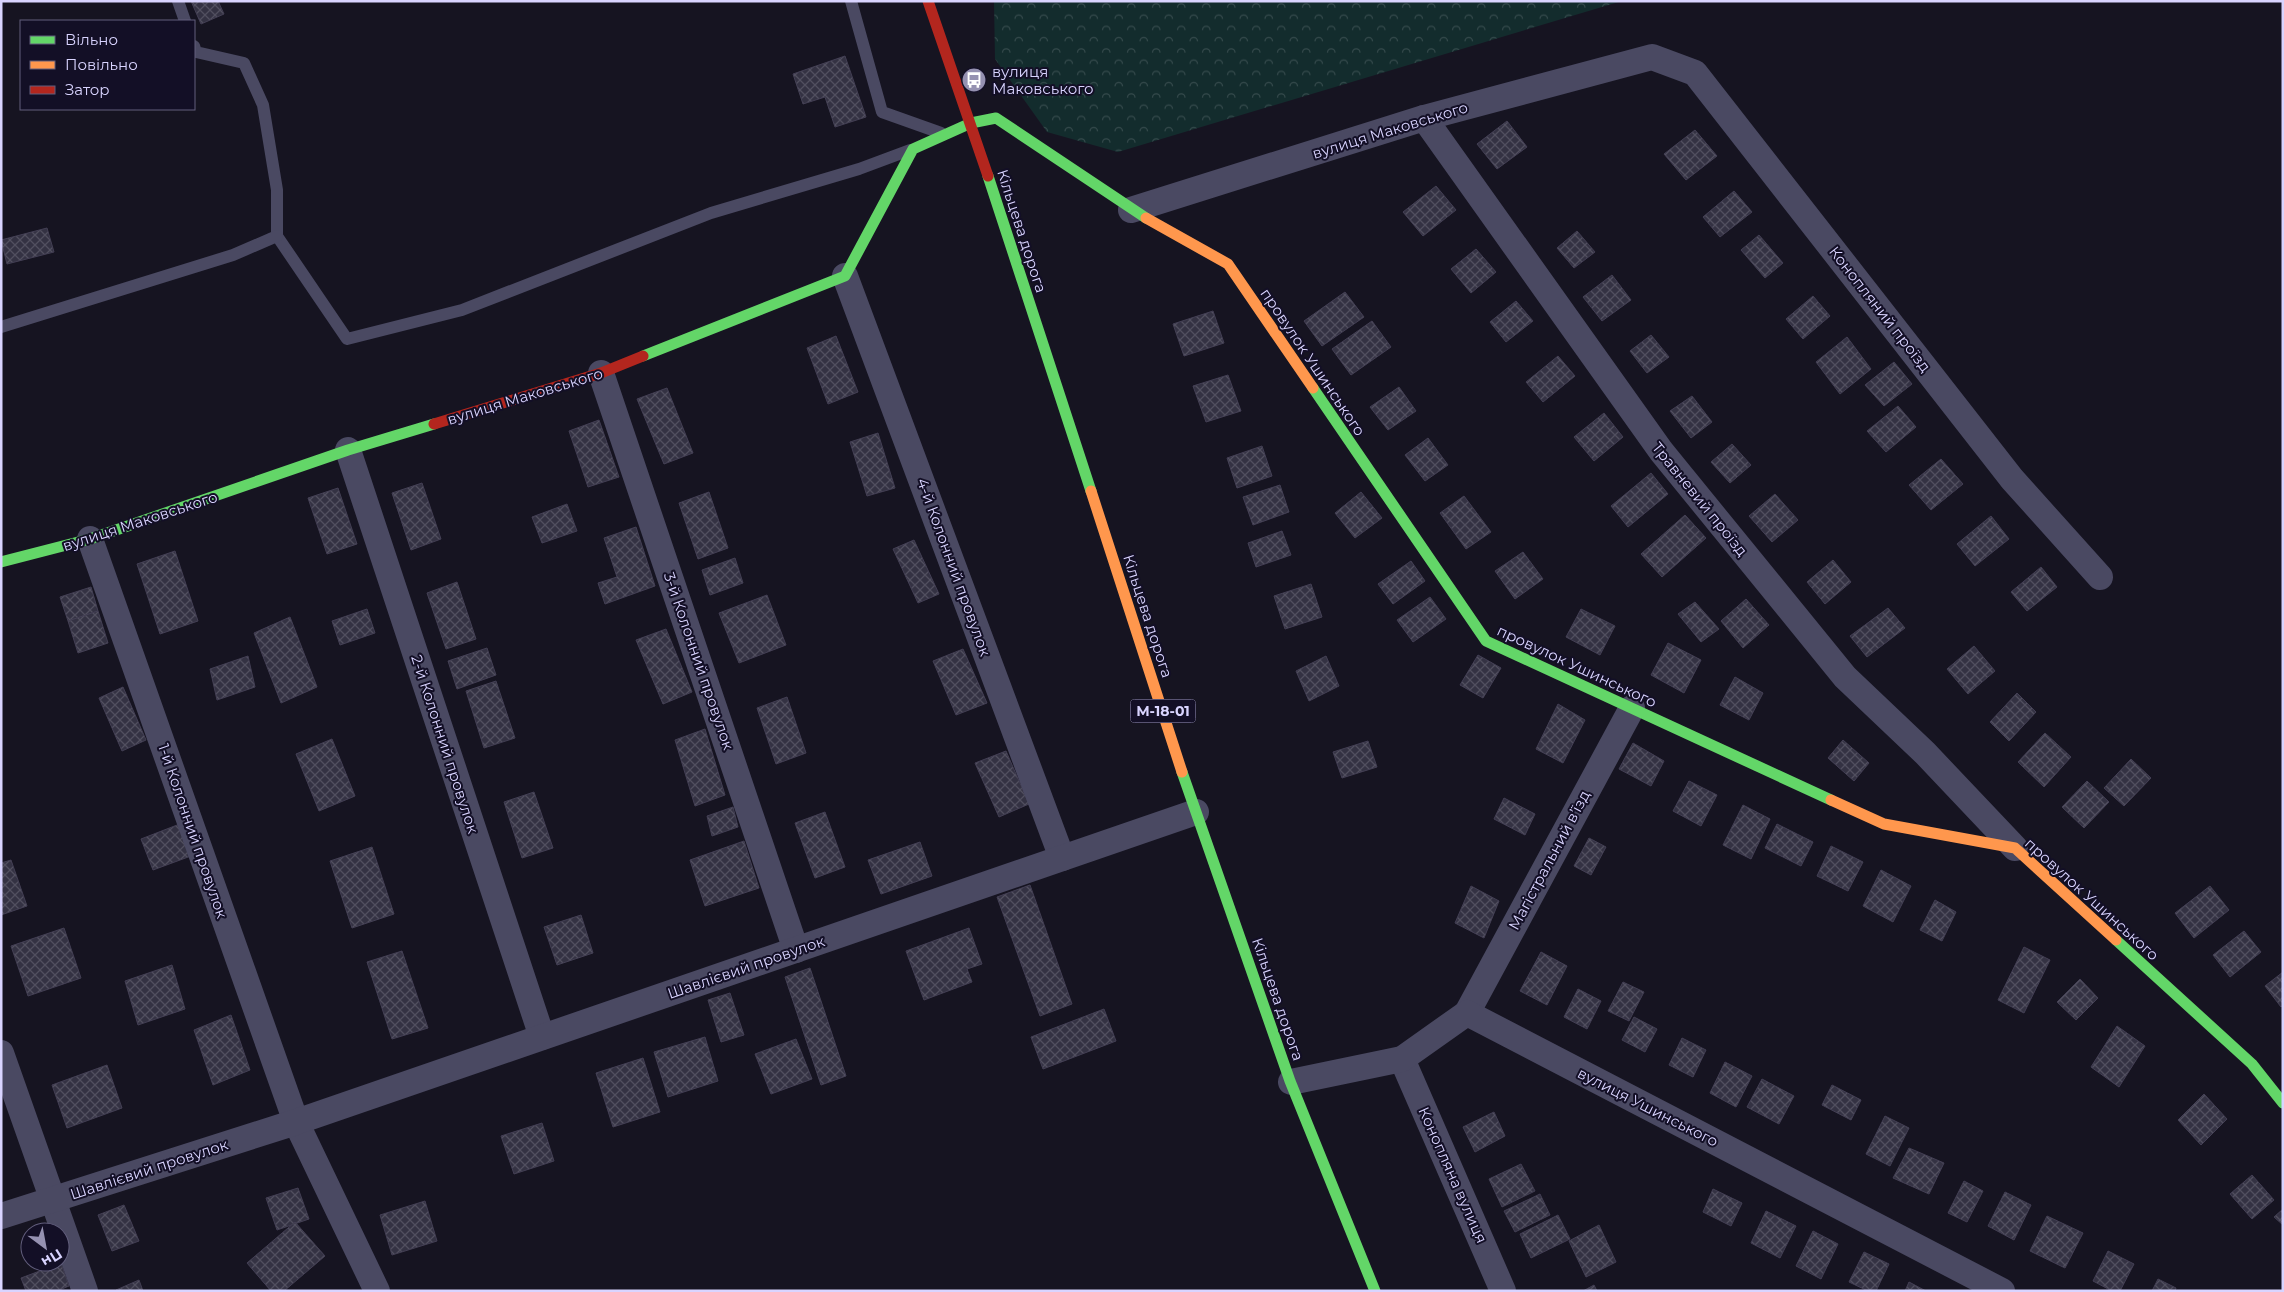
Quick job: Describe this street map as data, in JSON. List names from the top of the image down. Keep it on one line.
{"streets":{"main road":["вулиця Маковського","Кільцева дорога","провулок Ушинського","М-18-01"],"street":["Конопляний проїзд","Травневий проїзд","4-й Колонний провулок","3-й Колонний провулок","2-й Колонний провулок","1-й Колонний провулок","Магістральний в’їзд","Шавлієвий провулок","вулиця Ушинського","Конопляна вулиця"]},"crossings":[["вулиця Маковського","Конопляний проїзд"],["вулиця Маковського","провулок Ушинського"],["вулиця Маковського","Травневий проїзд"],["вулиця Маковського","4-й Колонний провулок"],["вулиця Маковського","3-й Колонний провулок"],["вулиця Маковського","2-й Колонний провулок"],["вулиця Маковського","1-й Колонний провулок"],["Кільцева дорога","провулок Ушинського"],["Кільцева дорога","Шавлієвий провулок"],["провулок Ушинського","Травневий проїзд"],["провулок Ушинського","Магістральний в’їзд"],["4-й Колонний провулок","Шавлієвий провулок"],["3-й Колонний провулок","Шавлієвий провулок"],["2-й Колонний провулок","Шавлієвий провулок"],["1-й Колонний провулок","Шавлієвий провулок"],["Магістральний в’їзд","вулиця Ушинського"]],"places":{"bus stop":["вулиця Маковського"]},"legend":["Вільно","Повільно","Затор"],"north":"bottom right"}
